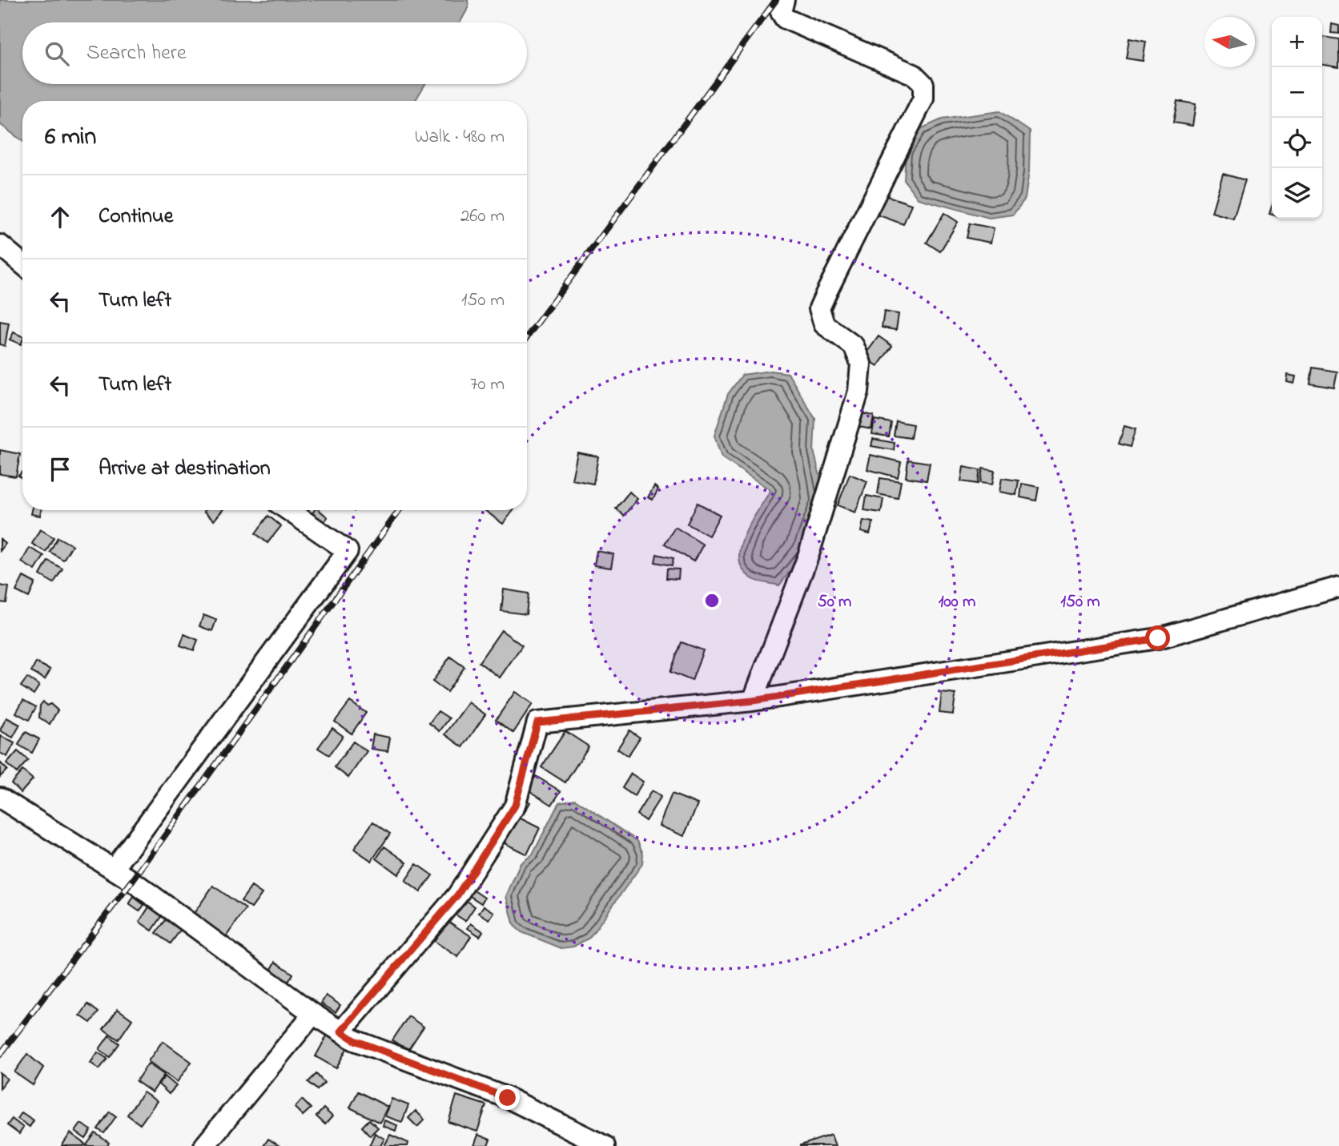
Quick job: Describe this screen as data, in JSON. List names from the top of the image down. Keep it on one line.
{"north":"left","page":{"map_buttons":["+","−"],"search":"Search here","heading":["6 min","Walk · 480 m"],"list":[["Continue","260 m"],["Turn left","150 m"],["Turn left","70 m"],"Arrive at destination"]},"rings":["50 m","100 m","150 m"]}
